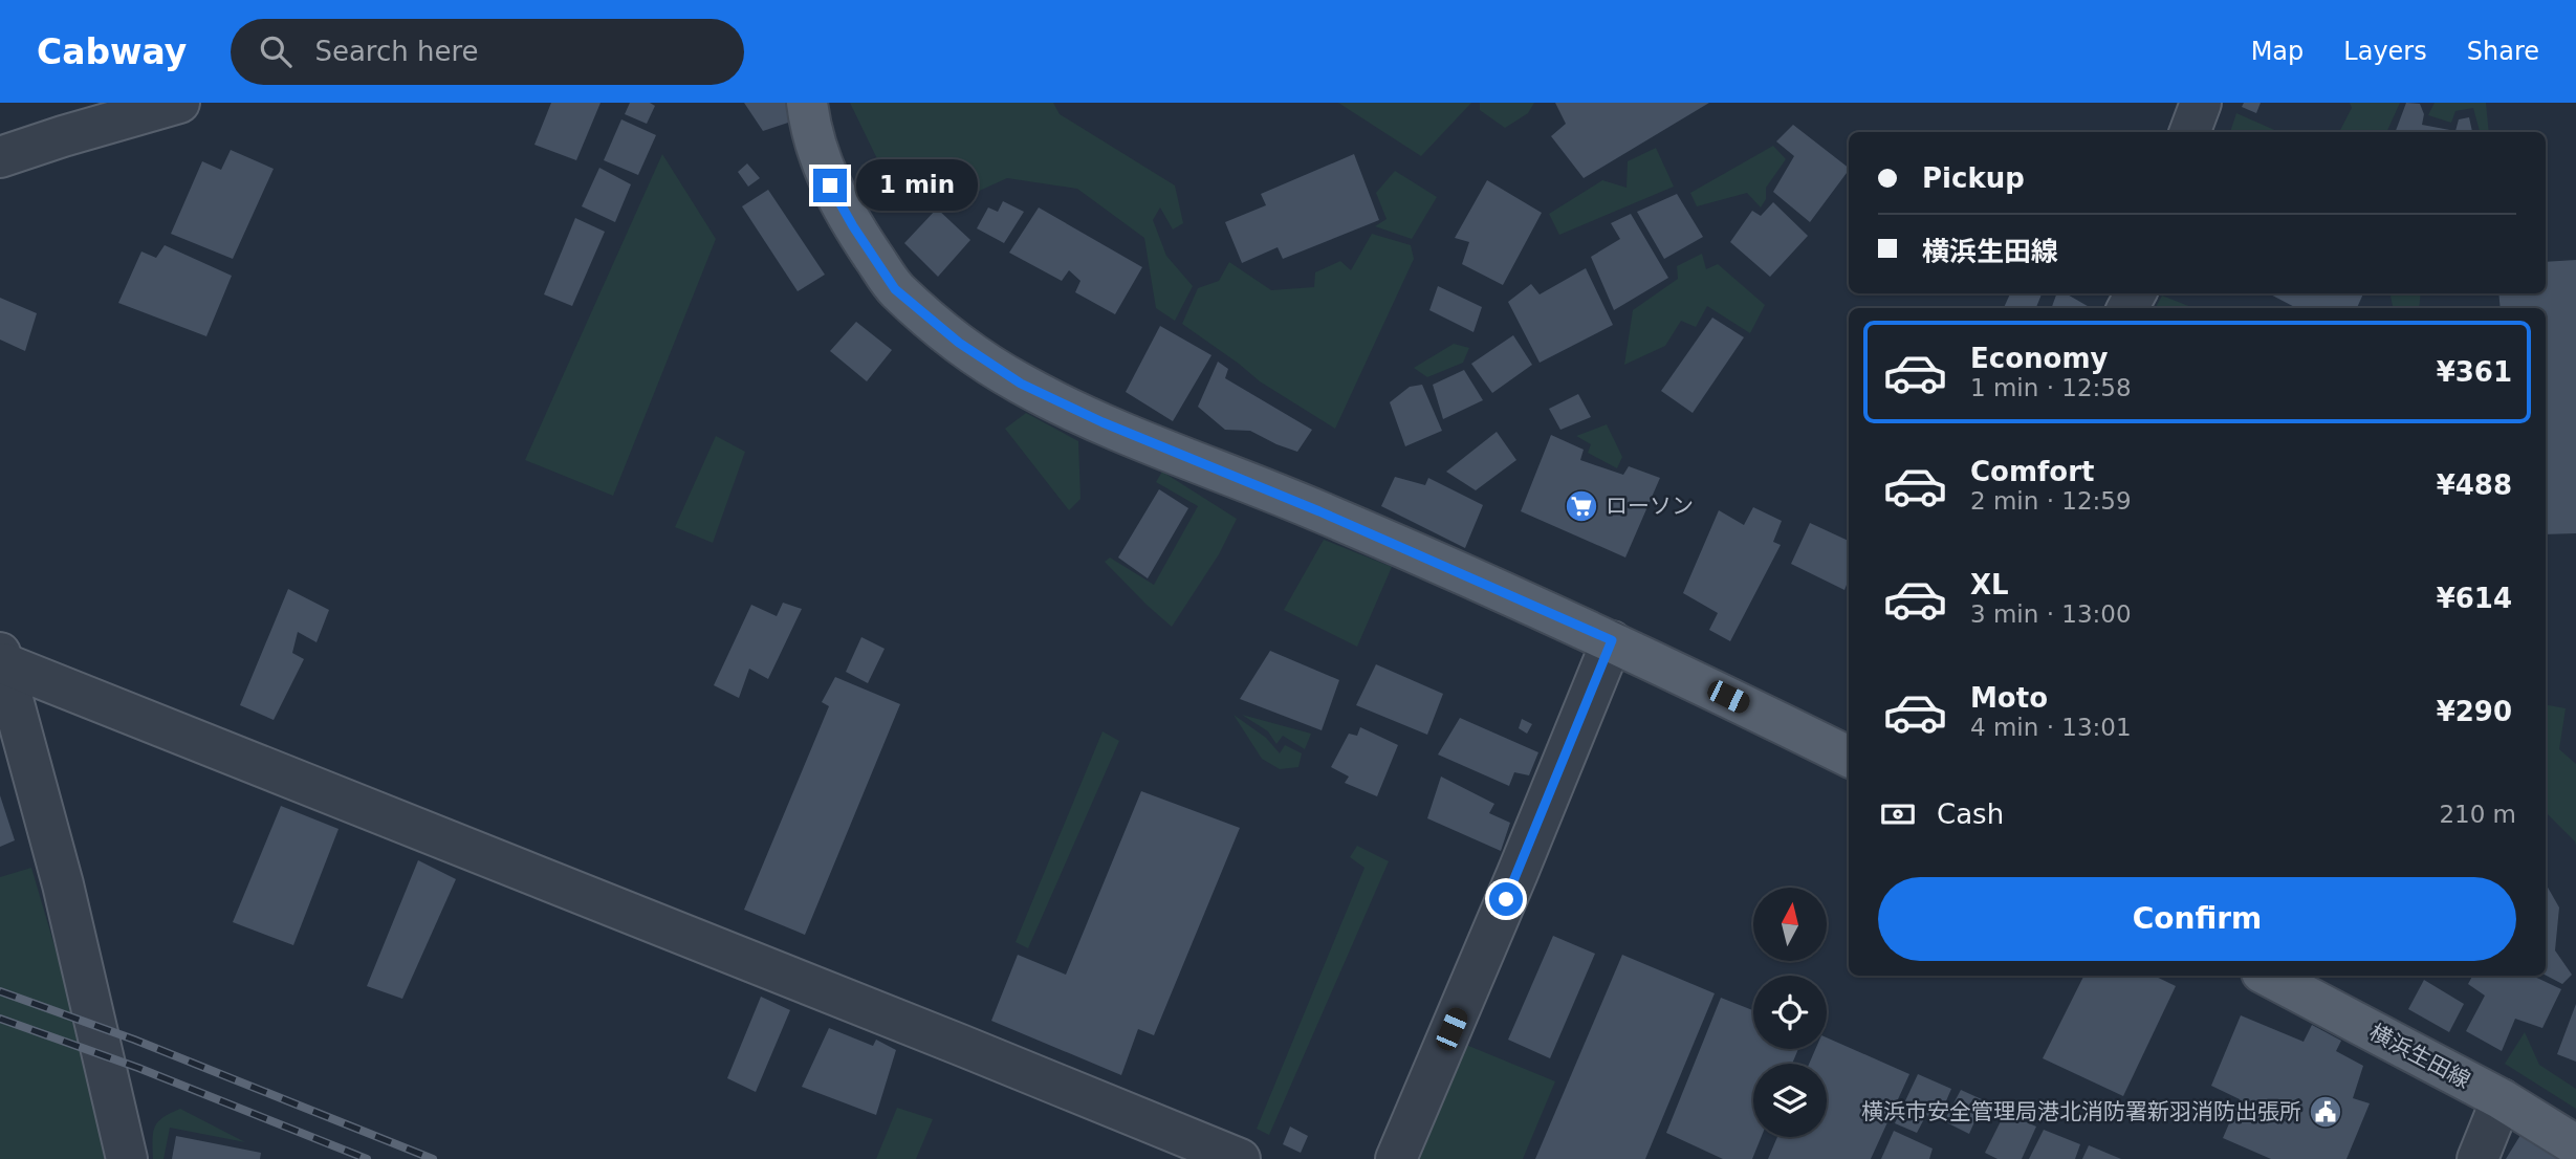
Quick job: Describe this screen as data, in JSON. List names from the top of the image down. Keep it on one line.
{"streets":{"main road":["横浜生田線"]},"places":{"supermarket":["ローソン"],"public building":["横浜市安全管理局港北消防署新羽消防出張所"]},"north":"top","page":{"header":"Cabway","search":"Search here","nav":["Map","Layers","Share"],"banner":["Pickup","横浜生田線"],"bubble":"1 min","list":[{"name":"Economy","note":"1 min · 12:58","value":"¥361"},{"name":"Comfort","note":"2 min · 12:59","value":"¥488"},{"name":"XL","note":"3 min · 13:00","value":"¥614"},{"name":"Moto","note":"4 min · 13:01","value":"¥290"}],"pay":["Cash","210 m"],"buttons":"Confirm"}}
